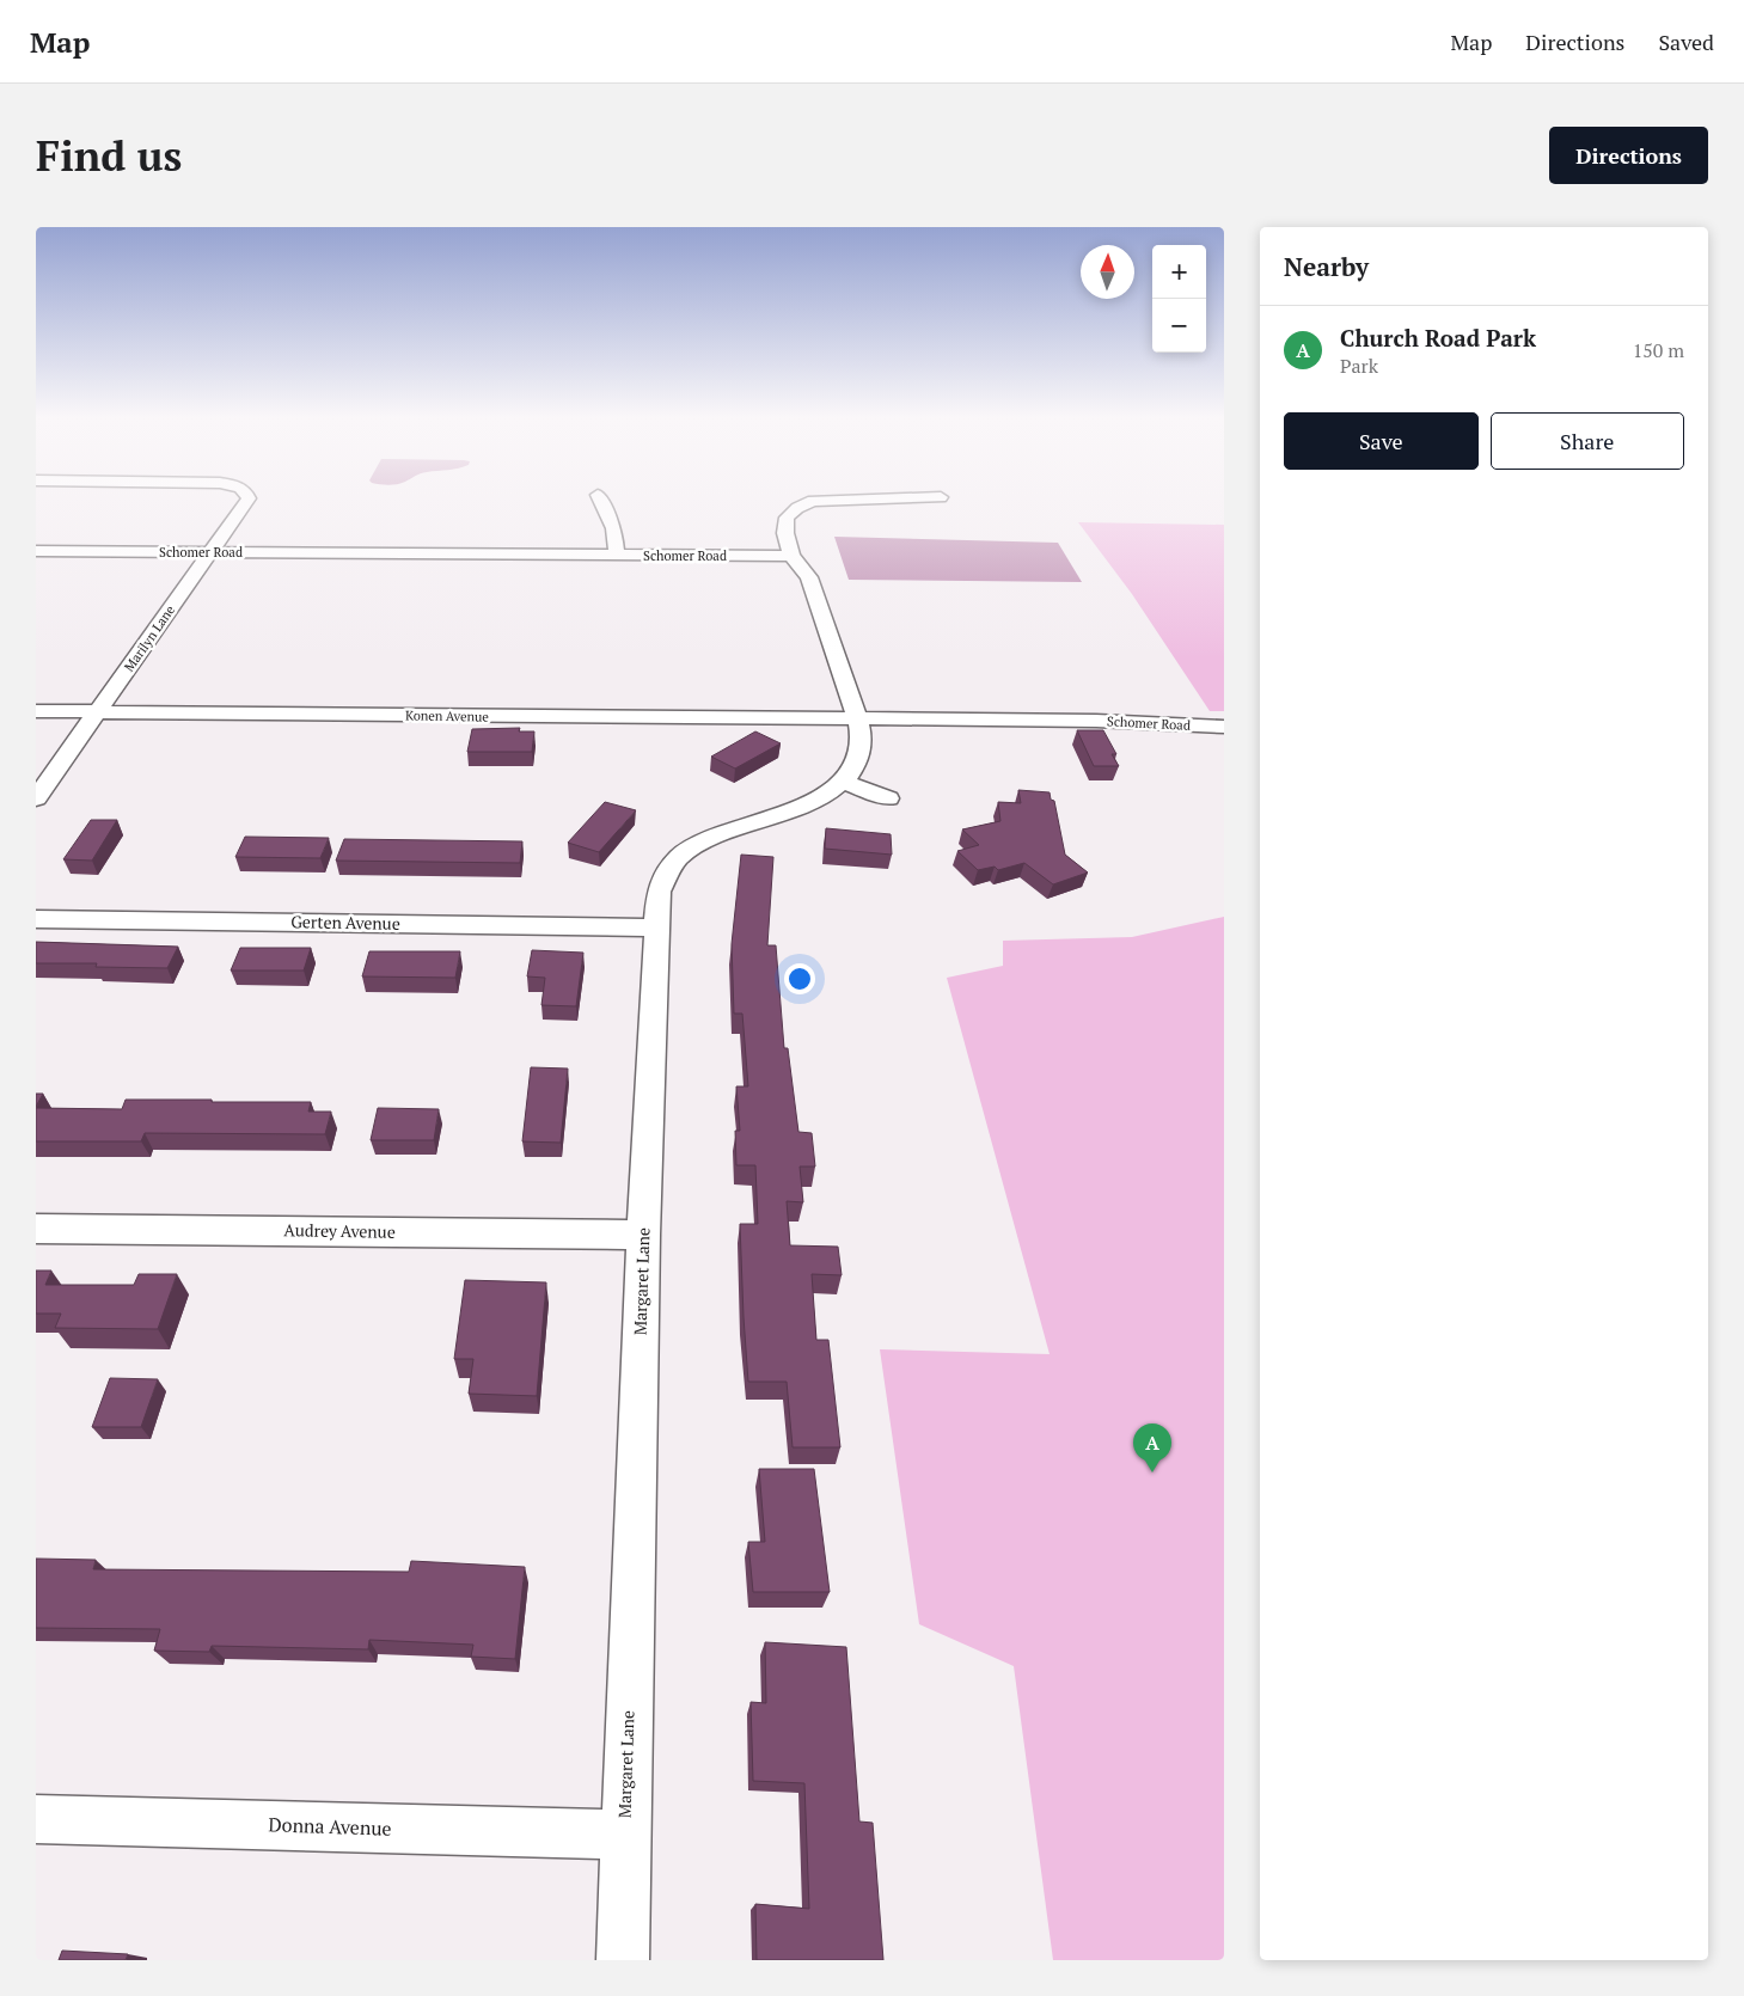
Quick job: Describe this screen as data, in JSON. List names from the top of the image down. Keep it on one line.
{"streets":{"street":["Schomer Road","Marilyn Lane","Konen Avenue","Gerten Avenue","Audrey Avenue","Margaret Lane","Donna Avenue"]},"crossings":[["Schomer Road","Marilyn Lane"],["Schomer Road","Konen Avenue"],["Schomer Road","Margaret Lane"],["Marilyn Lane","Konen Avenue"],["Konen Avenue","Margaret Lane"],["Gerten Avenue","Margaret Lane"],["Audrey Avenue","Margaret Lane"],["Margaret Lane","Donna Avenue"]],"north":"top","page":{"header":"Map","nav":["Map","Directions","Saved"],"buttons":["Directions",["Save","Share"]],"title":"Find us","heading":"Nearby","map_buttons":["+","−"],"list":[{"mark":"A","name":"Church Road Park","note":"Park","value":"150 m"}],"pins":"A"}}
